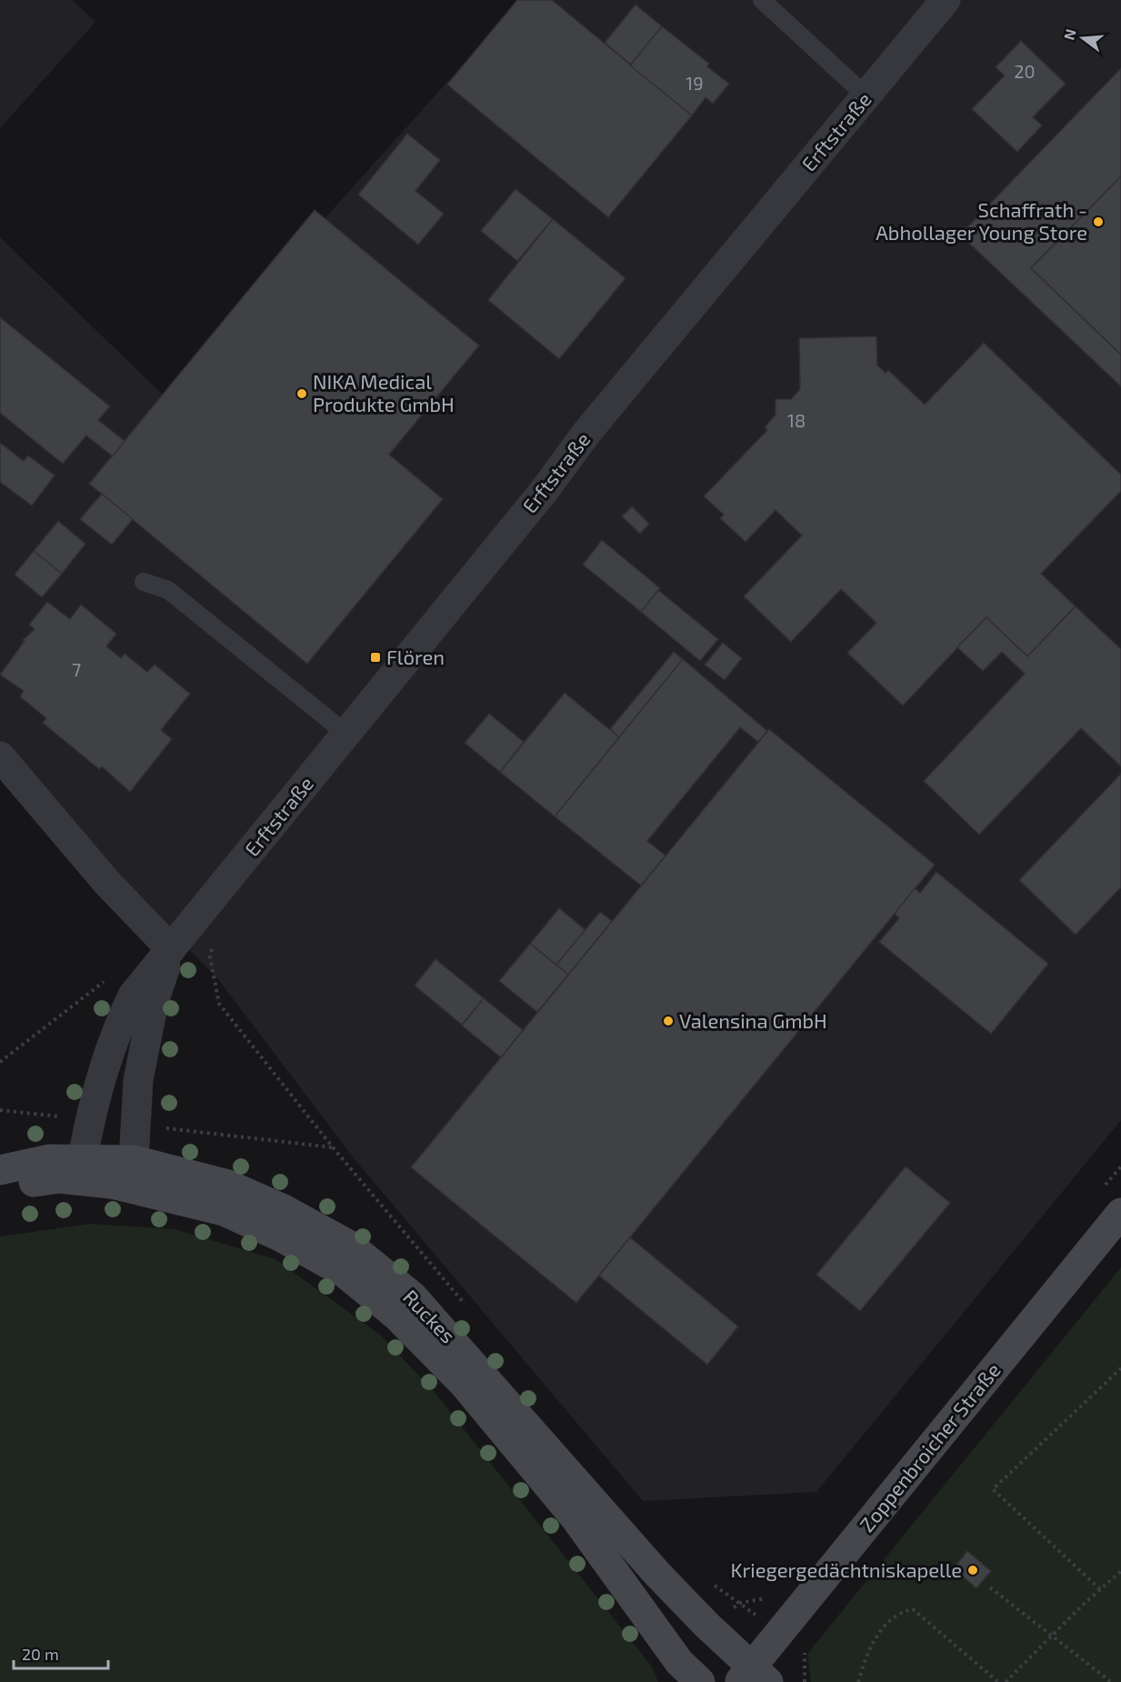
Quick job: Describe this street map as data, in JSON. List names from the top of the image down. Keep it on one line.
{"streets":{"main road":["Ruckes","Zoppenbroicher Straße"],"street":["Erftstraße"]},"crossings":[["Erftstraße","Ruckes"],["Ruckes","Zoppenbroicher Straße"]],"places":{"other":["Schaffrath - Abhollager Young Store","NIKA Medical Produkte GmbH","Valensina GmbH","Kriegergedächtniskapelle"],"transit":["Flören"]},"house_numbers":["20","19","18","7"],"scale_bar":"20 m","north":"left"}
